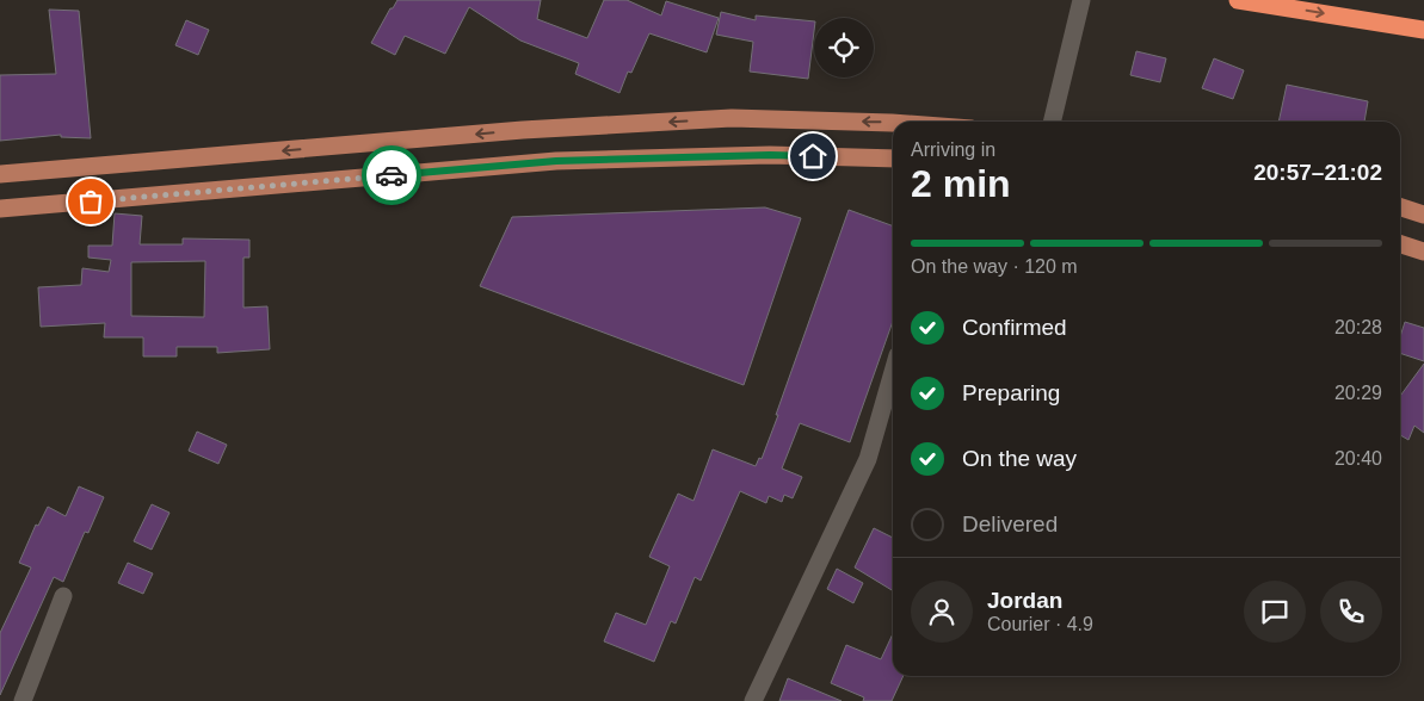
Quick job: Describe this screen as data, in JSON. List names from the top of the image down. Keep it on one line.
{"page":{"heading":["2 min","Arriving in","20:57–21:02"],"panel":["Jordan","Courier · 4.9"],"bar":"On the way · 120 m","list":[["Confirmed","20:28"],["Preparing","20:29"],["On the way","20:40"],"Delivered"]}}
